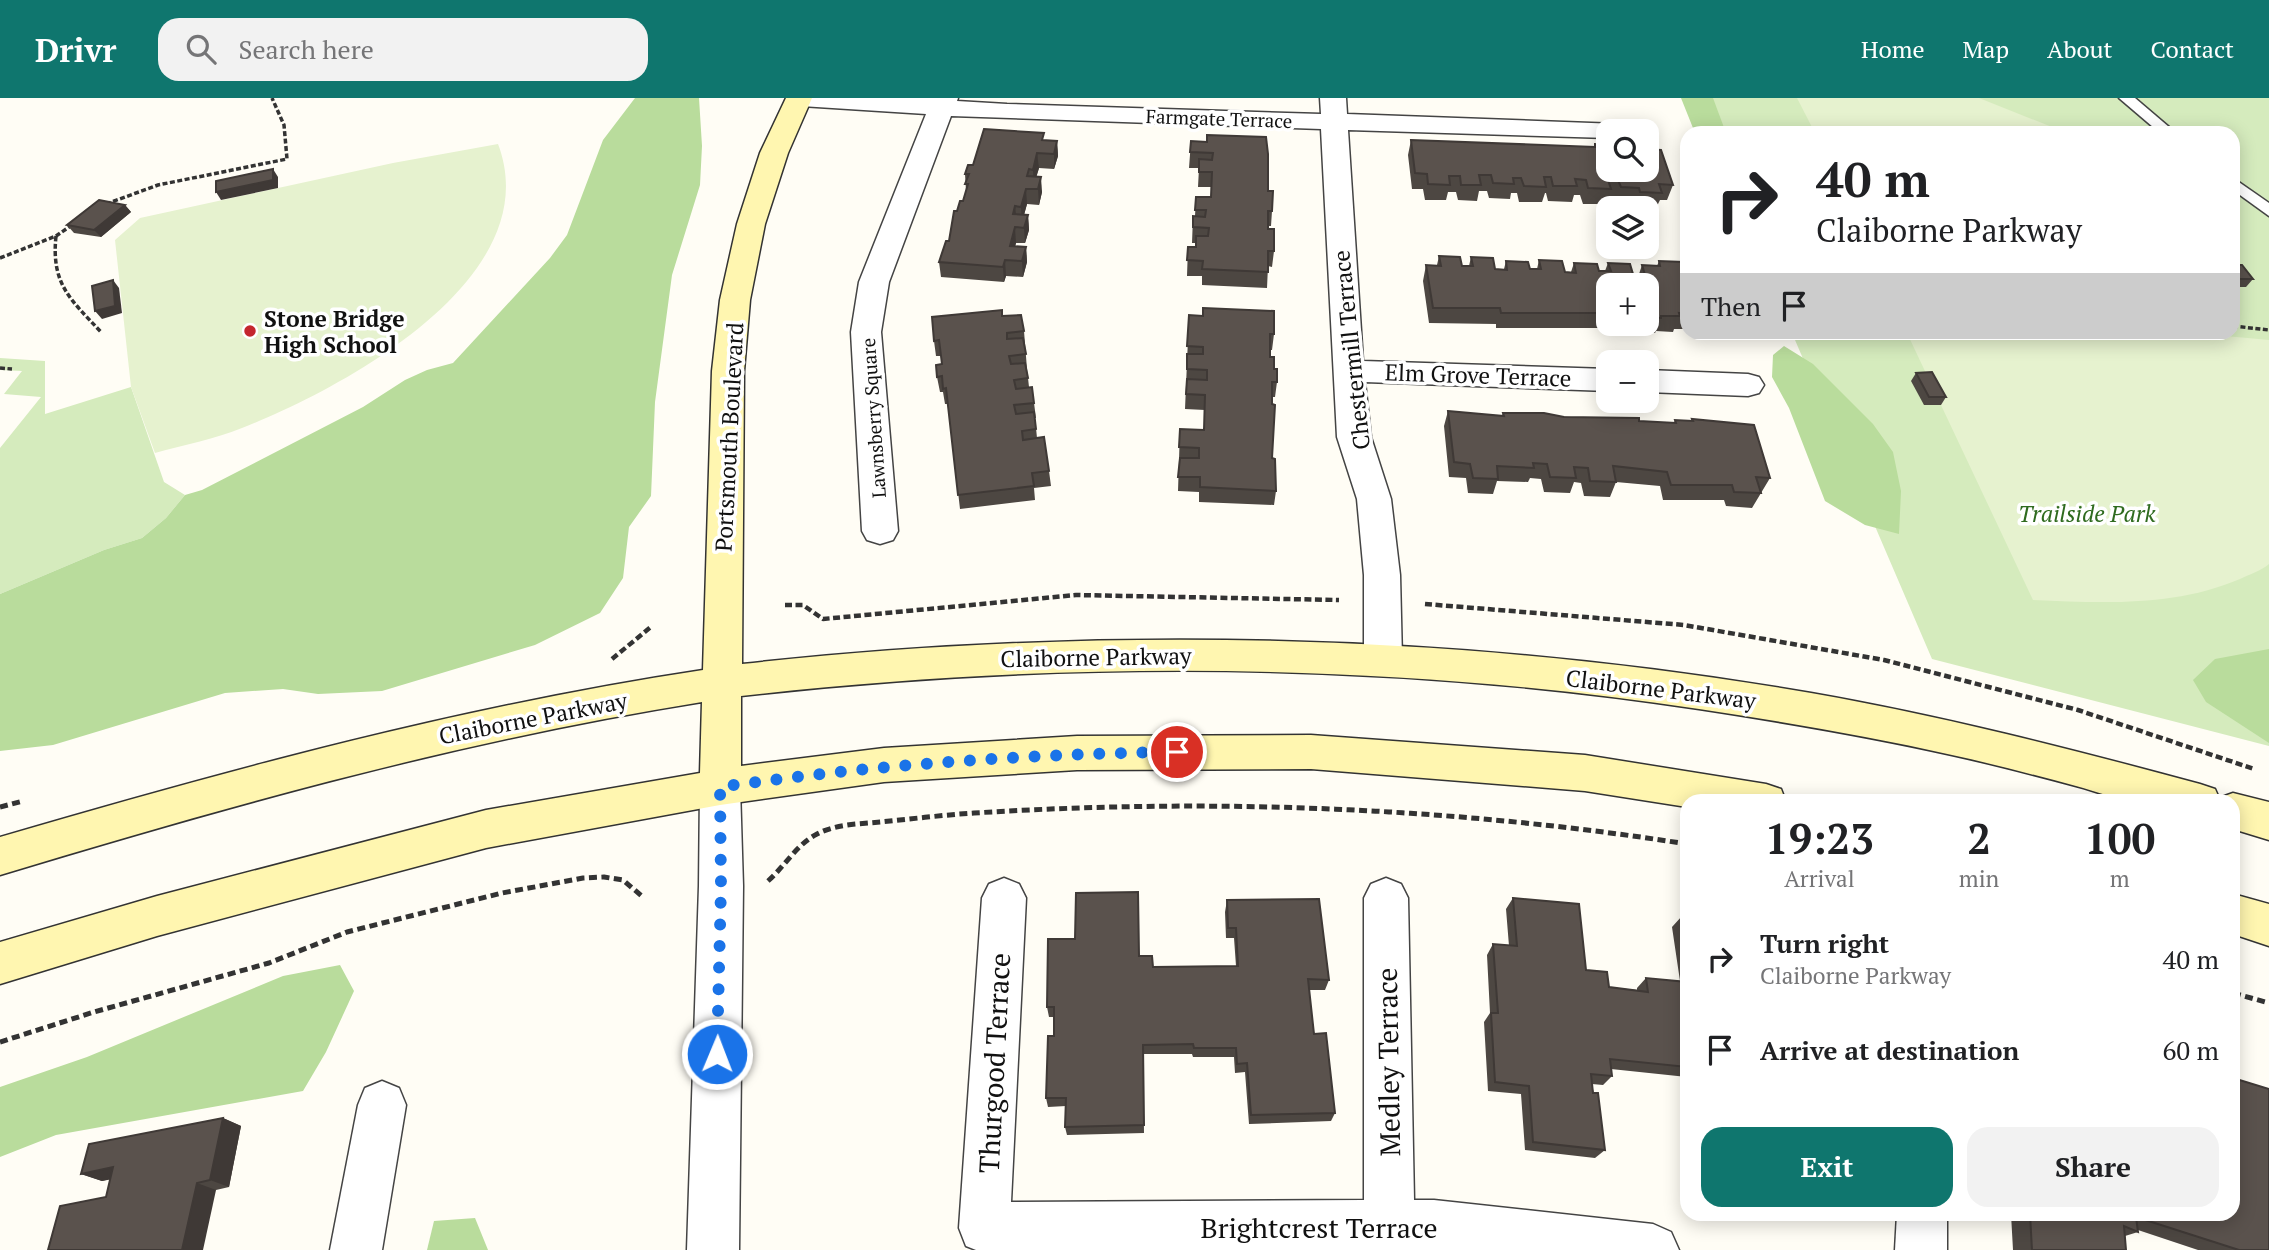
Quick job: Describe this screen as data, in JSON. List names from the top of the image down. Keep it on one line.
{"streets":{"main road":["Portsmouth Boulevard","Claiborne Parkway"],"street":["Farmgate Terrace","Chestermill Terrace","Elm Grove Terrace","Lawnsberry Square","Medley Terrace","Thurgood Terrace","Brightcrest Terrace"]},"crossings":[["Farmgate Terrace","Chestermill Terrace"],["Farmgate Terrace","Lawnsberry Square"],["Farmgate Terrace","Portsmouth Boulevard"],["Chestermill Terrace","Elm Grove Terrace"],["Chestermill Terrace","Claiborne Parkway"],["Portsmouth Boulevard","Claiborne Parkway"],["Medley Terrace","Brightcrest Terrace"],["Thurgood Terrace","Brightcrest Terrace"]],"parks":["Trailside Park"],"places":["Stone Bridge High School"],"page":{"header":"Drivr","search":"Search here","nav":["Home","Map","About","Contact"],"map_buttons":["+","−"],"turn":["40 m","Claiborne Parkway"],"then":"Then","eta":["19:23","Arrival","2","min","100","m"],"list":[{"name":"Turn right","note":"Claiborne Parkway","value":"40 m"},{"name":"Arrive at destination","value":"60 m"}],"buttons":["Exit","Share"]}}
